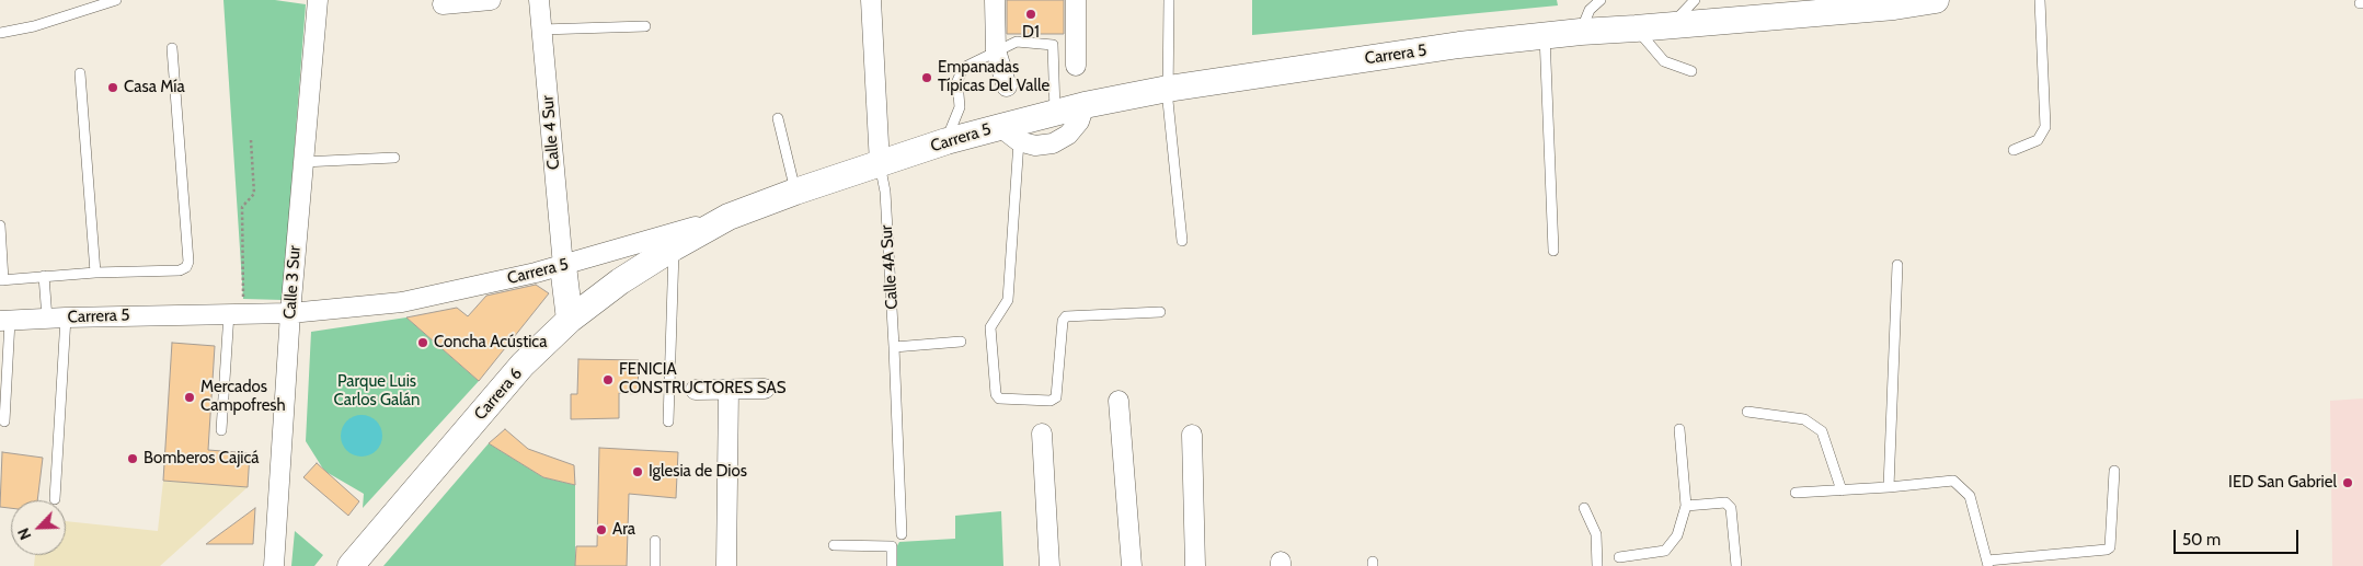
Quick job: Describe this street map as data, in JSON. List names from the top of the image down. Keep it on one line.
{"streets":{"main road":["Carrera 5","Carrera 6"],"street":["Calle 4 Sur","Calle 4A Sur","Calle 3 Sur"]},"crossings":[["Carrera 5","Calle 4 Sur"],["Carrera 5","Calle 4A Sur"],["Carrera 5","Calle 3 Sur"],["Carrera 5","Carrera 6"]],"parks":["Parque Luis Carlos Galán"],"places":["D1","Empanadas Típicas Del Valle","Casa Mía","Concha Acústica","FENICIA CONSTRUCTORES SAS","Mercados Campofresh","Bomberos Cajicá","Iglesia de Dios","IED San Gabriel","Ara"],"scale_bar":"50 m","north":"bottom left"}
